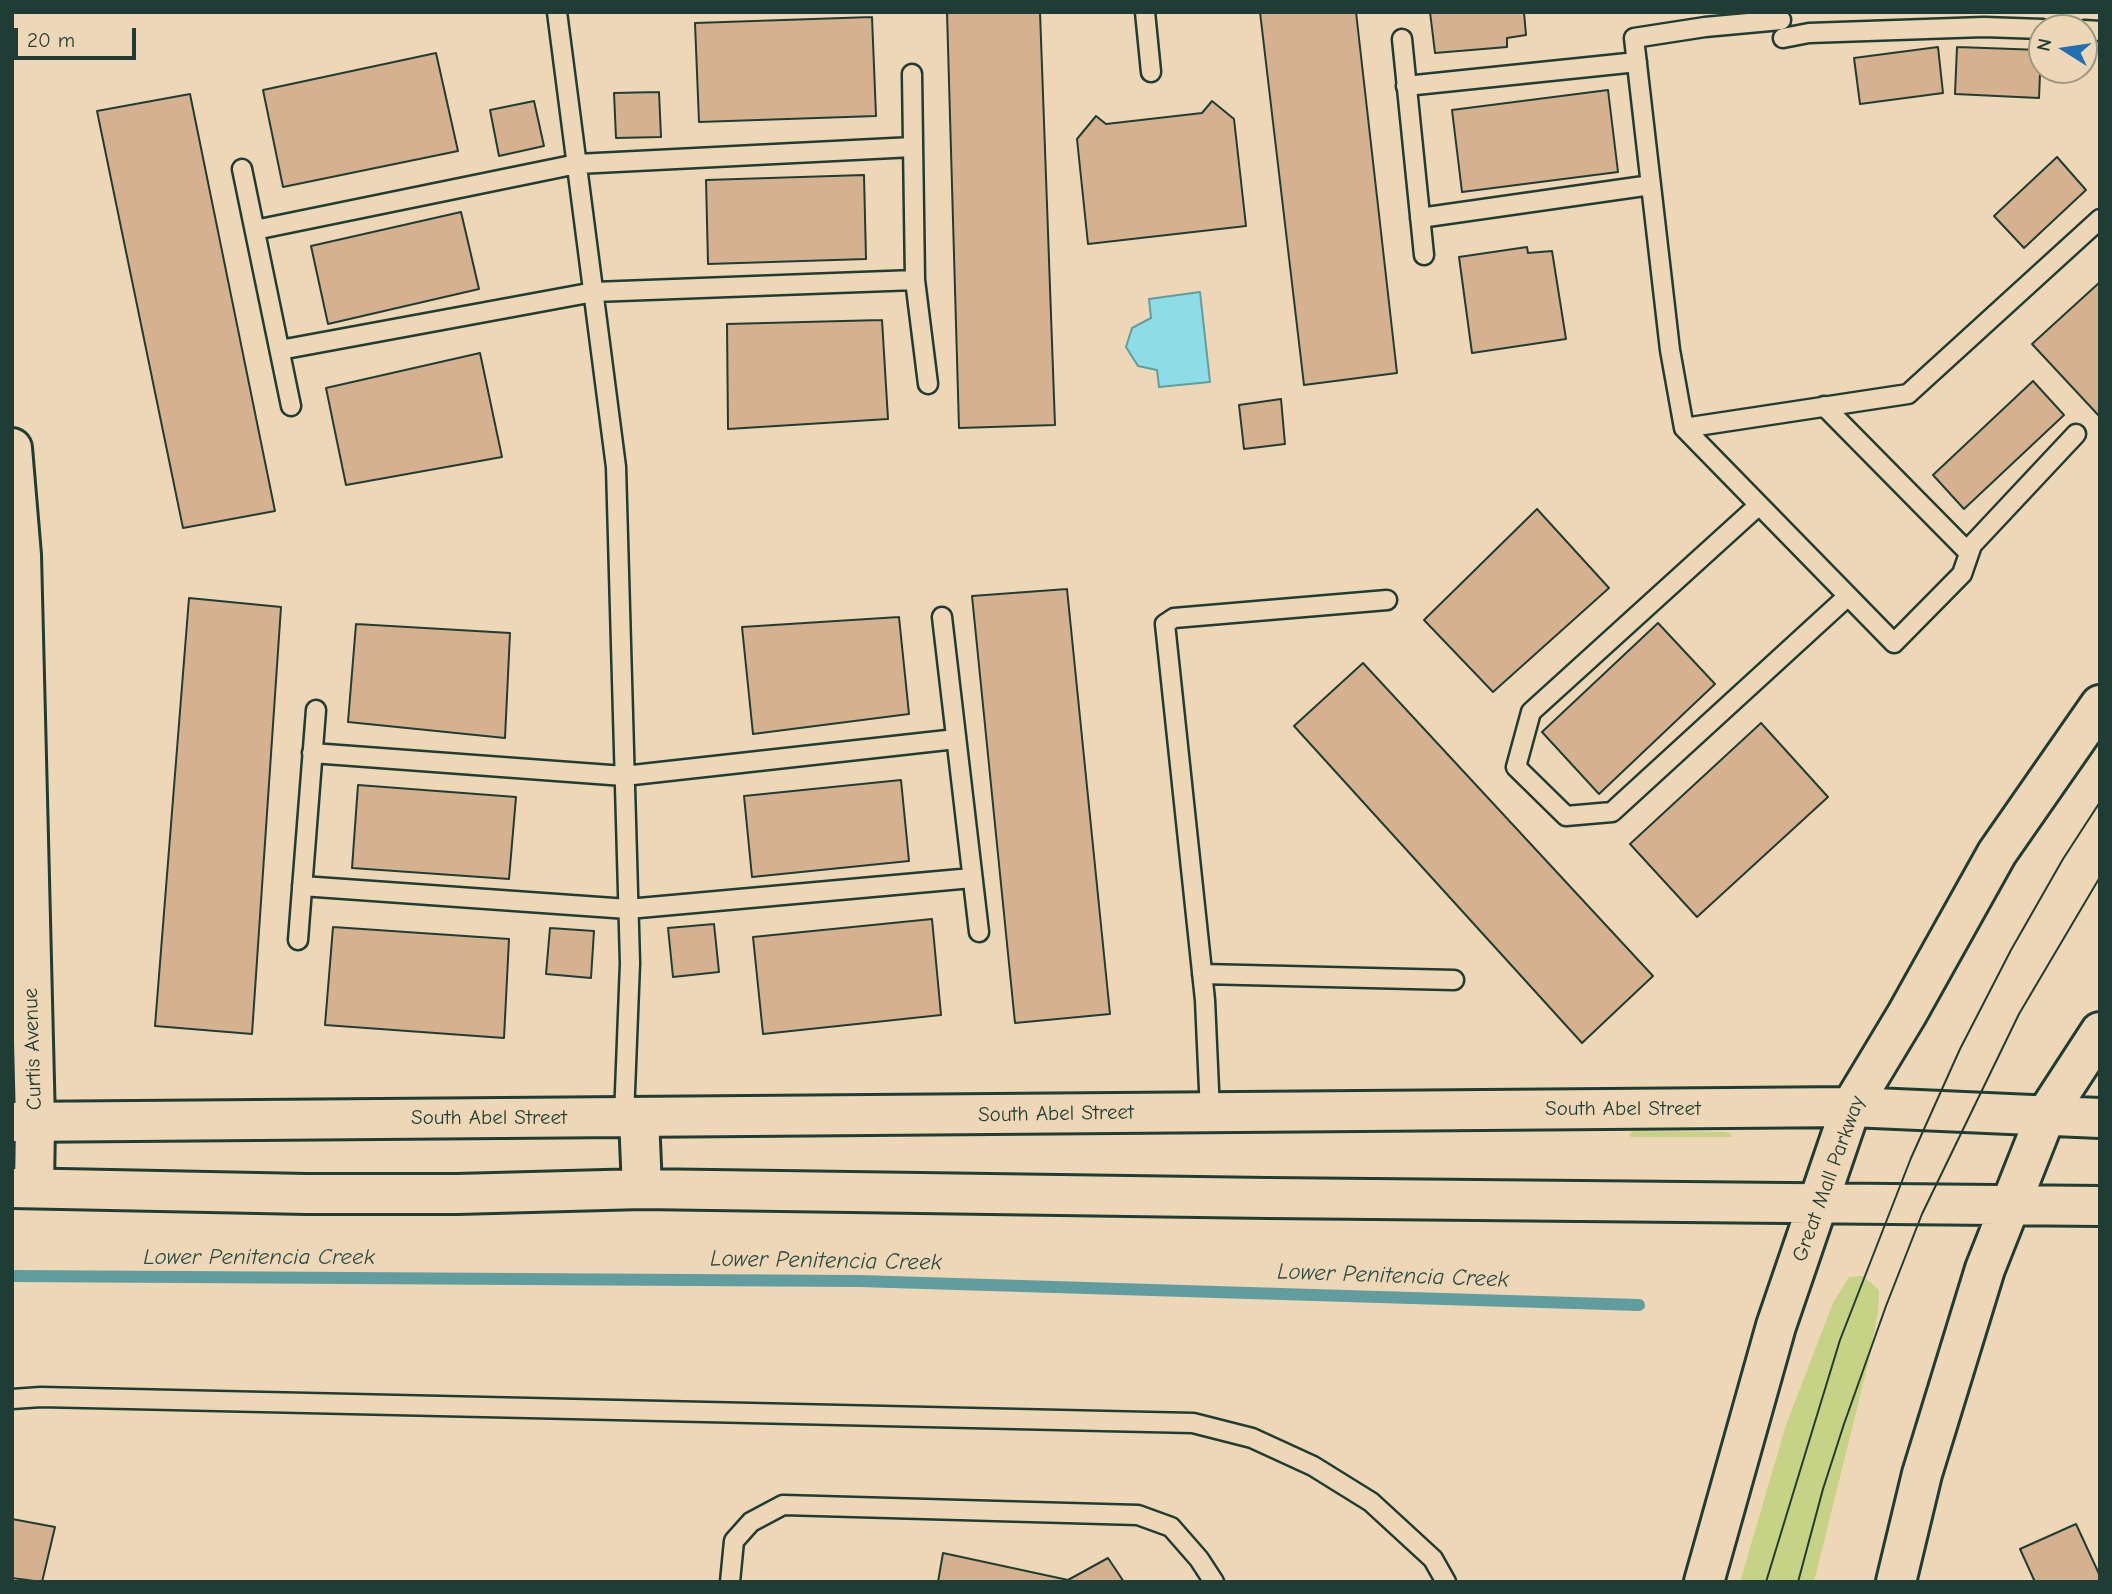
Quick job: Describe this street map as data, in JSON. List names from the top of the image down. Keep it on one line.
{"streets":{"main road":["Curtis Avenue","South Abel Street","Great Mall Parkway"]},"crossings":[["Curtis Avenue","South Abel Street"],["South Abel Street","Great Mall Parkway"]],"water":["Lower Penitencia Creek"],"scale_bar":"20 m","north":"left"}
